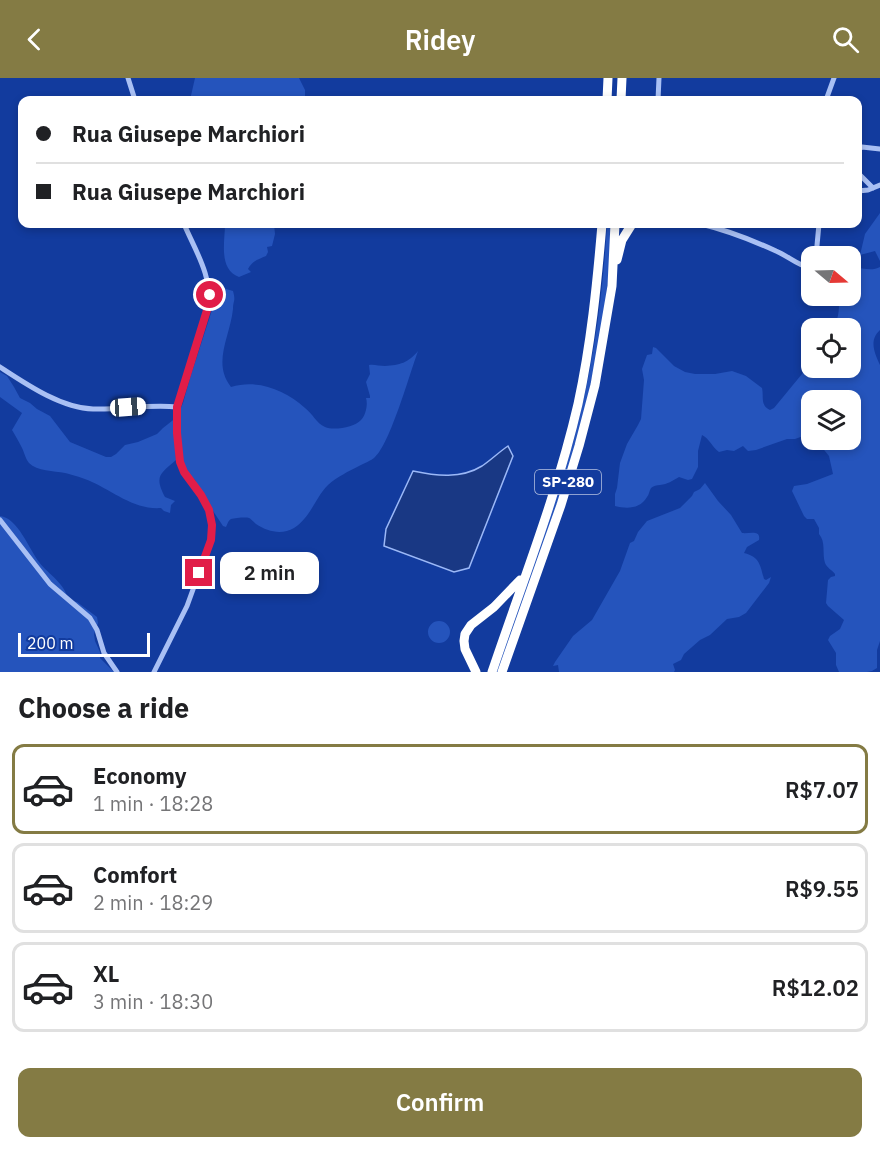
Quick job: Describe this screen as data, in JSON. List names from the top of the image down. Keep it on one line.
{"streets":{"highway":["SP-280"]},"scale_bar":"200 m","north":"right","page":{"header":"Ridey","banner":["Rua Giusepe Marchiori","Rua Giusepe Marchiori"],"bubble":"2 min","scale":"200 m","heading":"Choose a ride","list":[{"name":"Economy","note":"1 min · 18:28","value":"R$7.07"},{"name":"Comfort","note":"2 min · 18:29","value":"R$9.55"},{"name":"XL","note":"3 min · 18:30","value":"R$12.02"}],"buttons":"Confirm"}}
